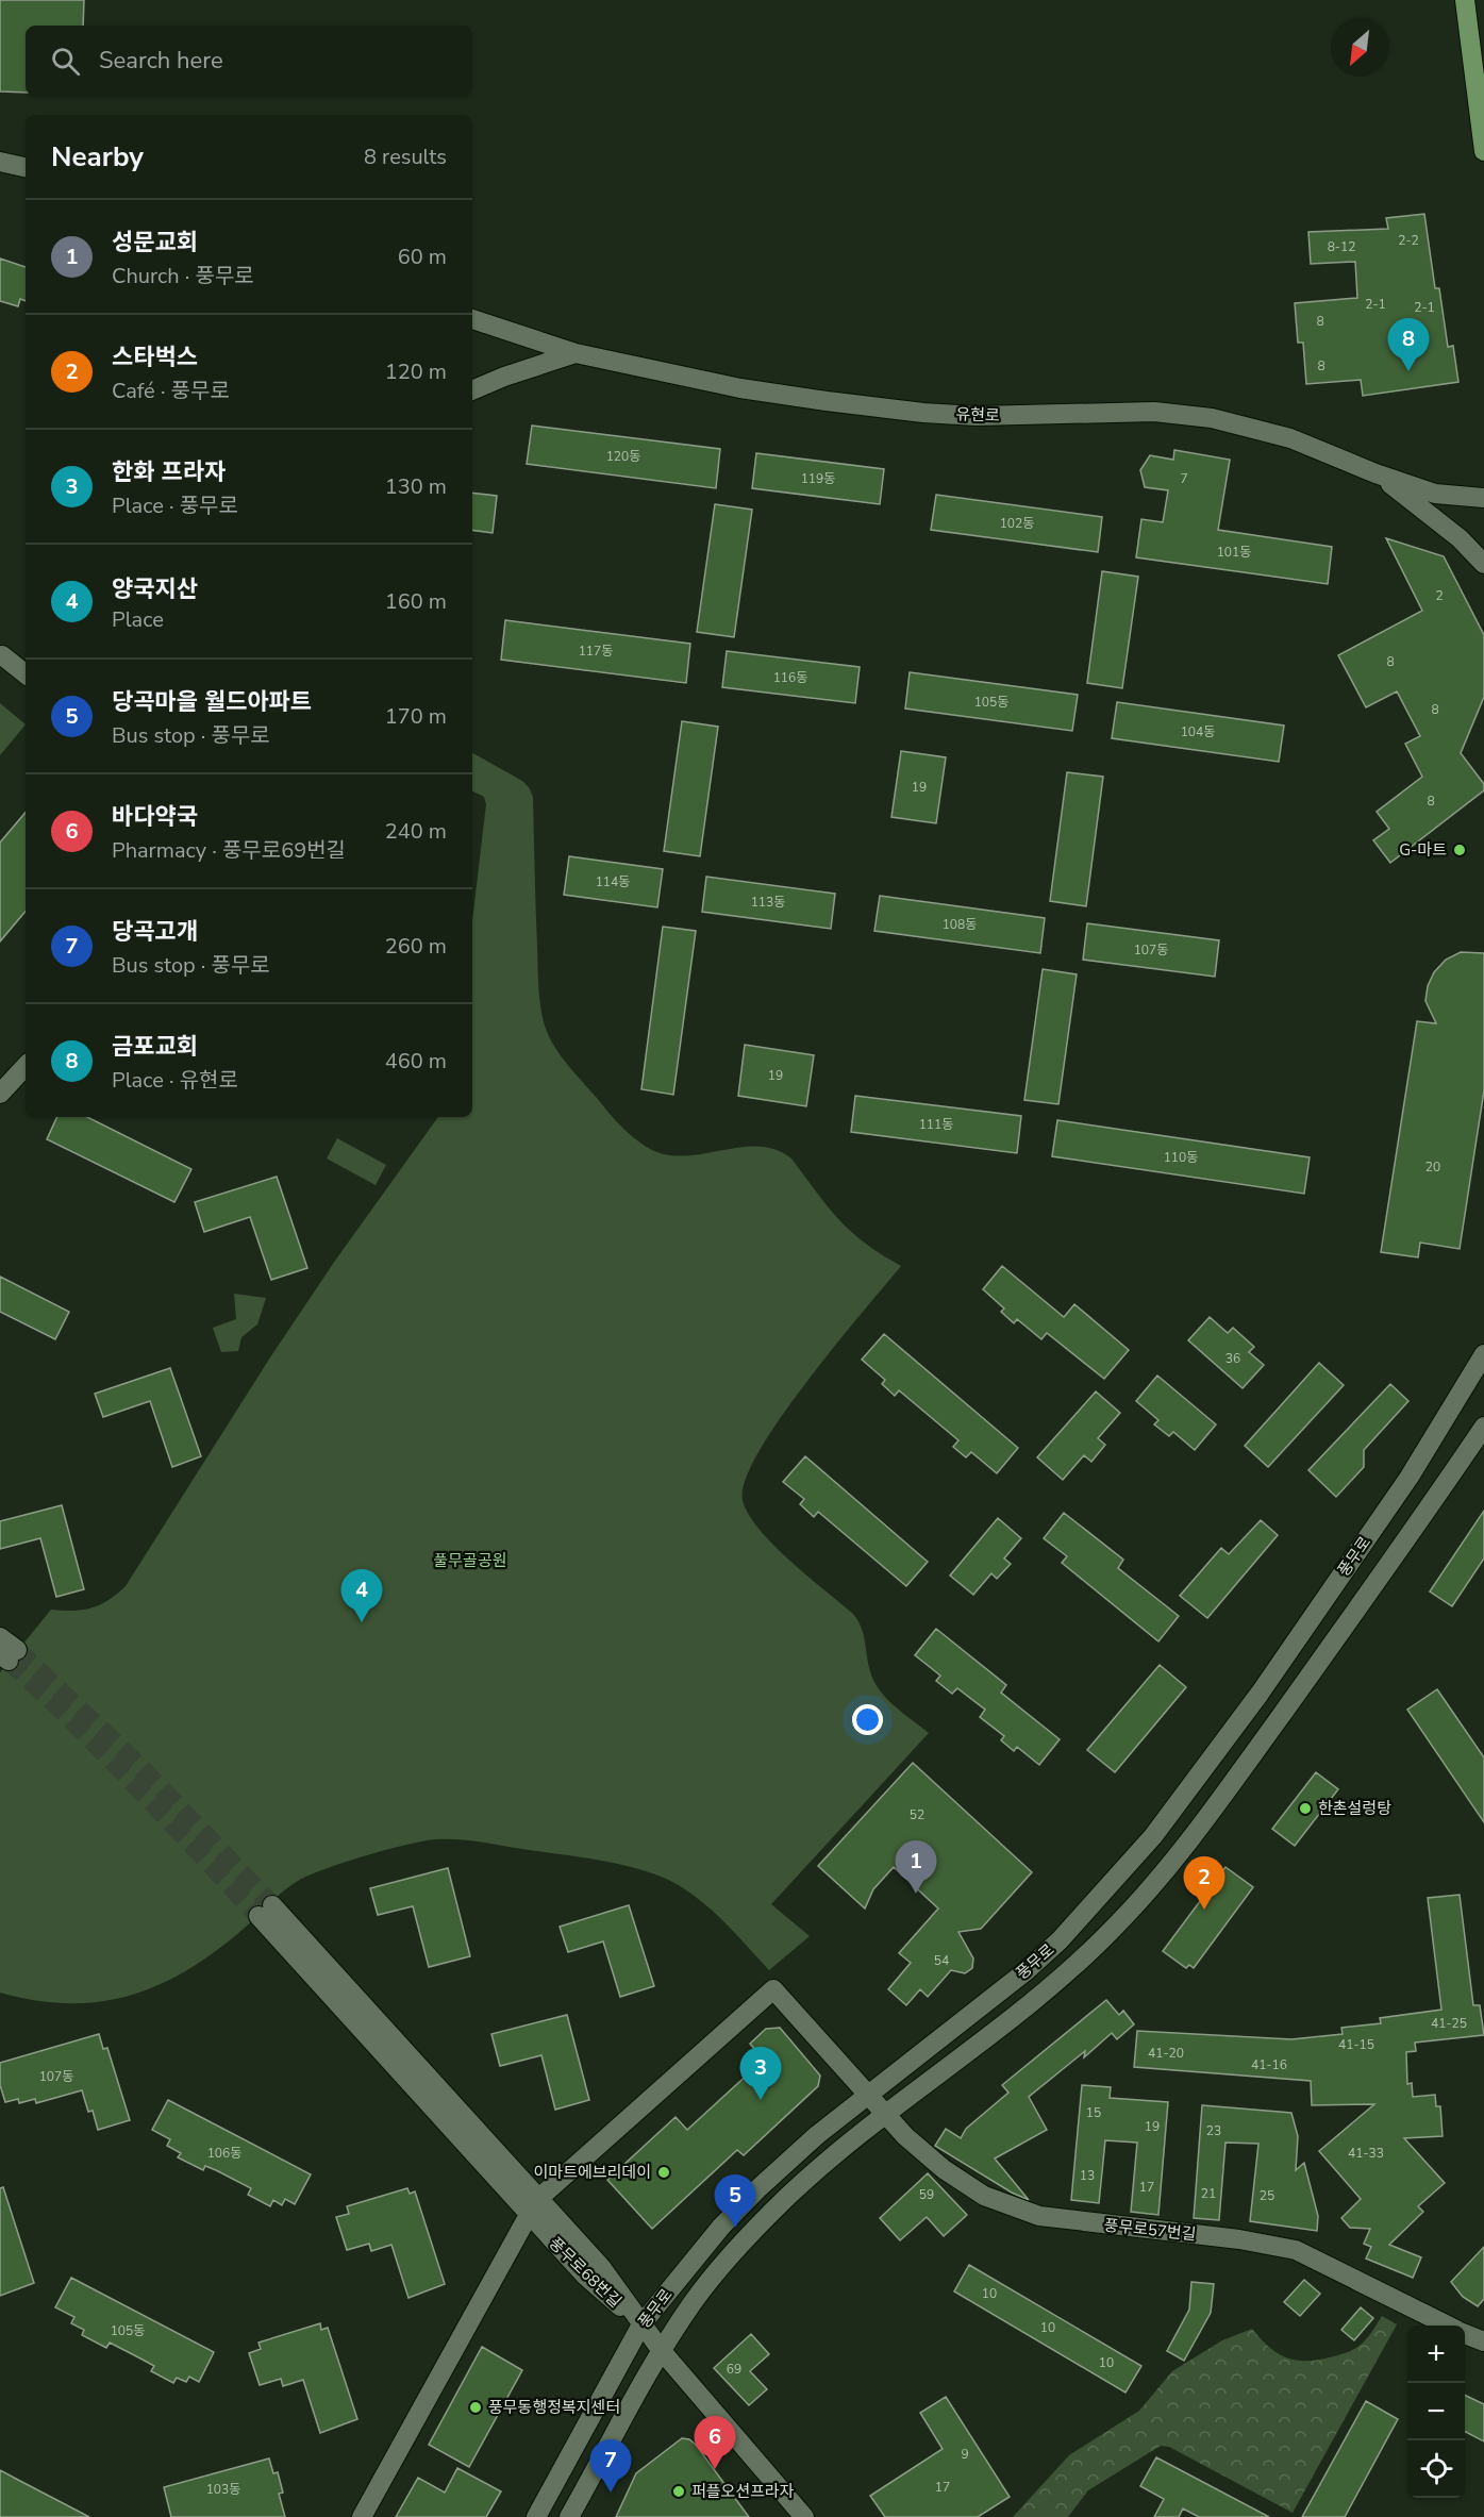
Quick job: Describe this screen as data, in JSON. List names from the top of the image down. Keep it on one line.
{"streets":{"street":["유현로","풍무로","풍무로57번길","풍무로68번길"]},"crossings":[["풍무로","풍무로57번길"],["풍무로","풍무로68번길"],["풍무로57번길","풍무로68번길"]],"parks":["풀무골공원"],"places":["G-마트","한촌설렁탕","이마트에브리데이","풍무동행정복지센터","퍼플오션프라자"],"house_numbers":["2-2","8-12","2-1","2-1","8","8","120동","119동","7","102동","101동","2","117동","8","116동","105동","8","104동","19","8","114동","113동","108동","107동","19","111동","110동","20","36","52","54","41-25","41-15","41-20","41-16","107동","15","19","23","106동","41-33","13","17","21","59","25","10","10","105동","10","69","9","17","103동"],"north":"bottom left","page":{"search":"Search here","heading":["Nearby","8 results"],"list":[{"mark":"1","name":"성문교회","note":"Church · 풍무로","value":"60 m"},{"mark":"2","name":"스타벅스","note":"Café · 풍무로","value":"120 m"},{"mark":"3","name":"한화 프라자","note":"Place · 풍무로","value":"130 m"},{"mark":"4","name":"양국지산","note":"Place","value":"160 m"},{"mark":"5","name":"당곡마을 월드아파트","note":"Bus stop · 풍무로","value":"170 m"},{"mark":"6","name":"바다약국","note":"Pharmacy · 풍무로69번길","value":"240 m"},{"mark":"7","name":"당곡고개","note":"Bus stop · 풍무로","value":"260 m"},{"mark":"8","name":"금포교회","note":"Place · 유현로","value":"460 m"}],"pins":["8","4","1","2","3","5","6","7"],"map_buttons":["+","−"]}}
